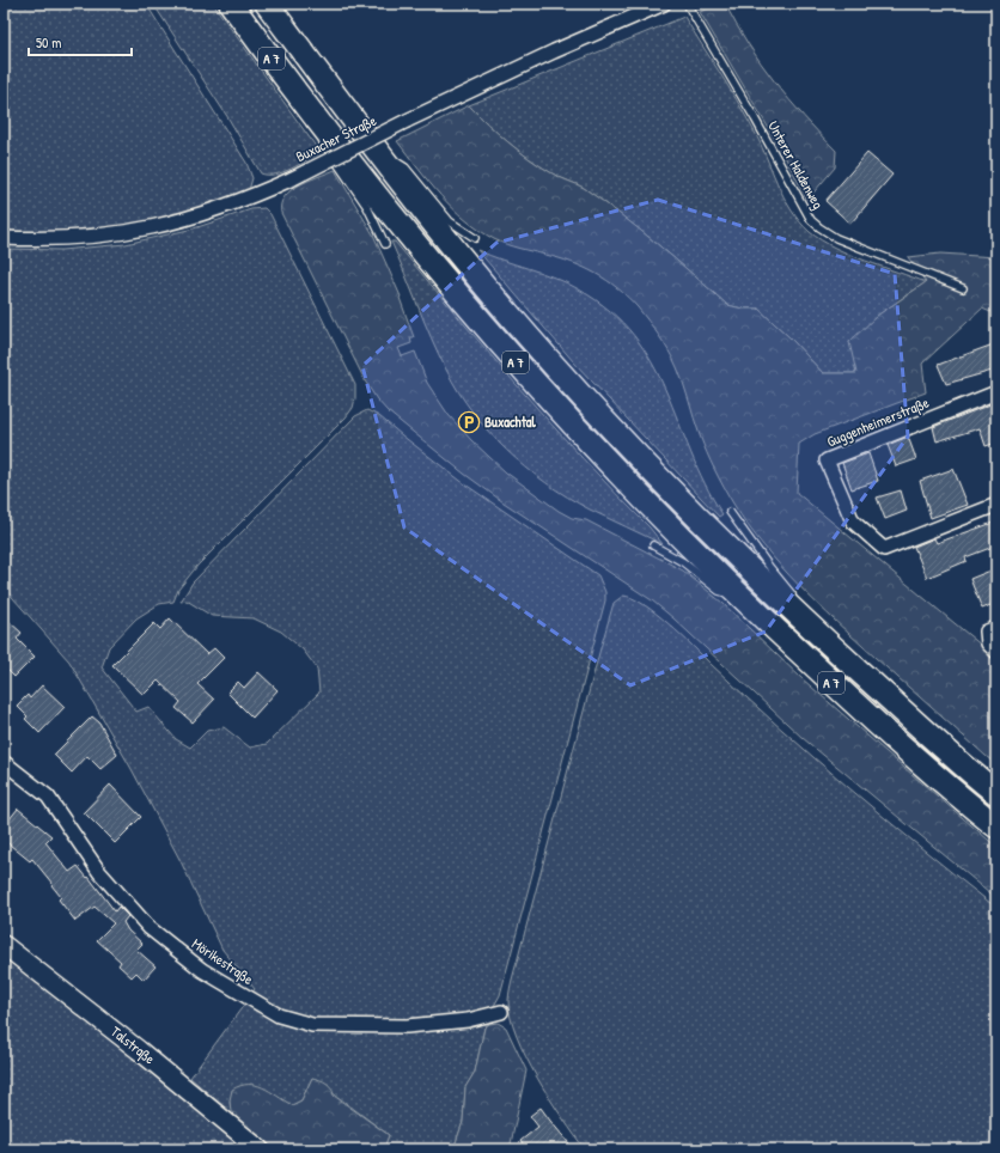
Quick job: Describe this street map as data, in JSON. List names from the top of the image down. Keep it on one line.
{"streets":{"highway":["A 7"],"street":["Buxacher Straße","Guggenheimerstraße","Mörikestraße","Talstraße"],"lane":["Unterer Haldenweg"]},"places":{"parking":["Buxachtal"]},"scale_bar":"50 m"}
